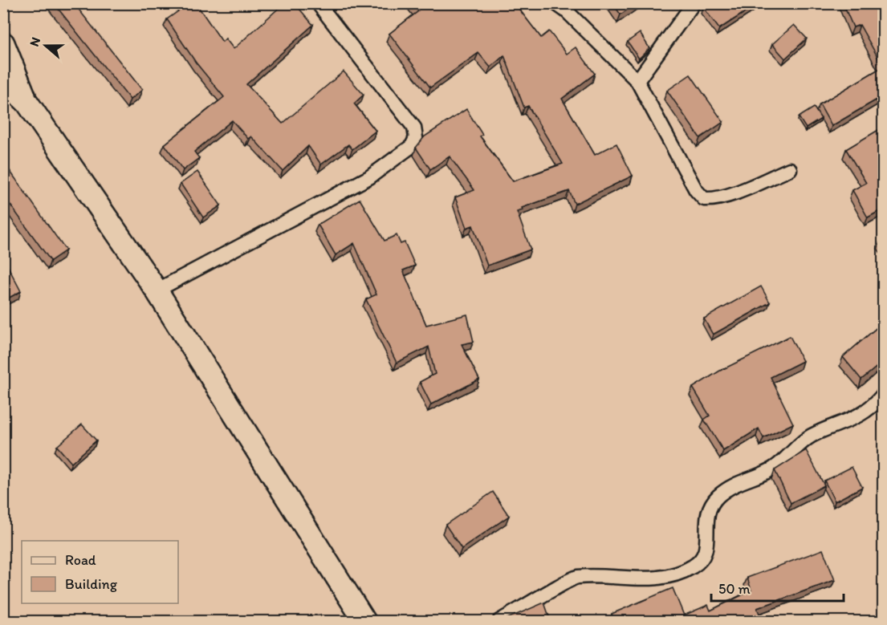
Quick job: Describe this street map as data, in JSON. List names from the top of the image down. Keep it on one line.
{"legend":["Road","Building"],"scale_bar":"50 m","north":"left"}
